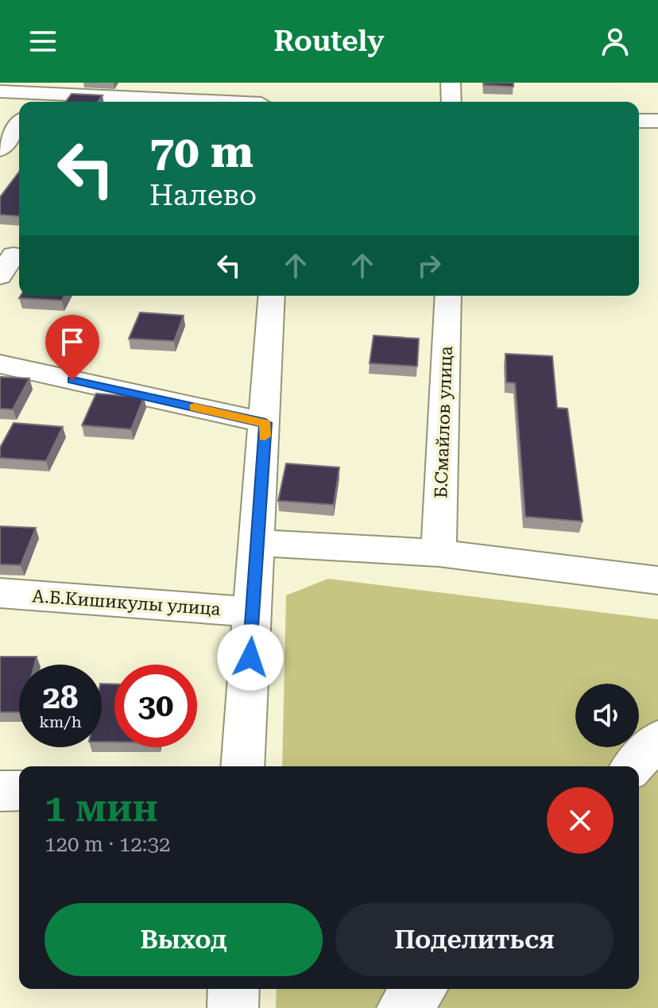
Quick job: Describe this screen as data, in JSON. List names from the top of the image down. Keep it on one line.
{"streets":{"street":["Б.Смайлов улица","А.Б.Кишикулы улица"]},"page":{"header":"Routely","turn":["70 m","Налево"],"speed":"28 km/h","limit":"30","heading":["1 мин","120 m · 12:32"],"buttons":["Выход","Поделиться"]}}
